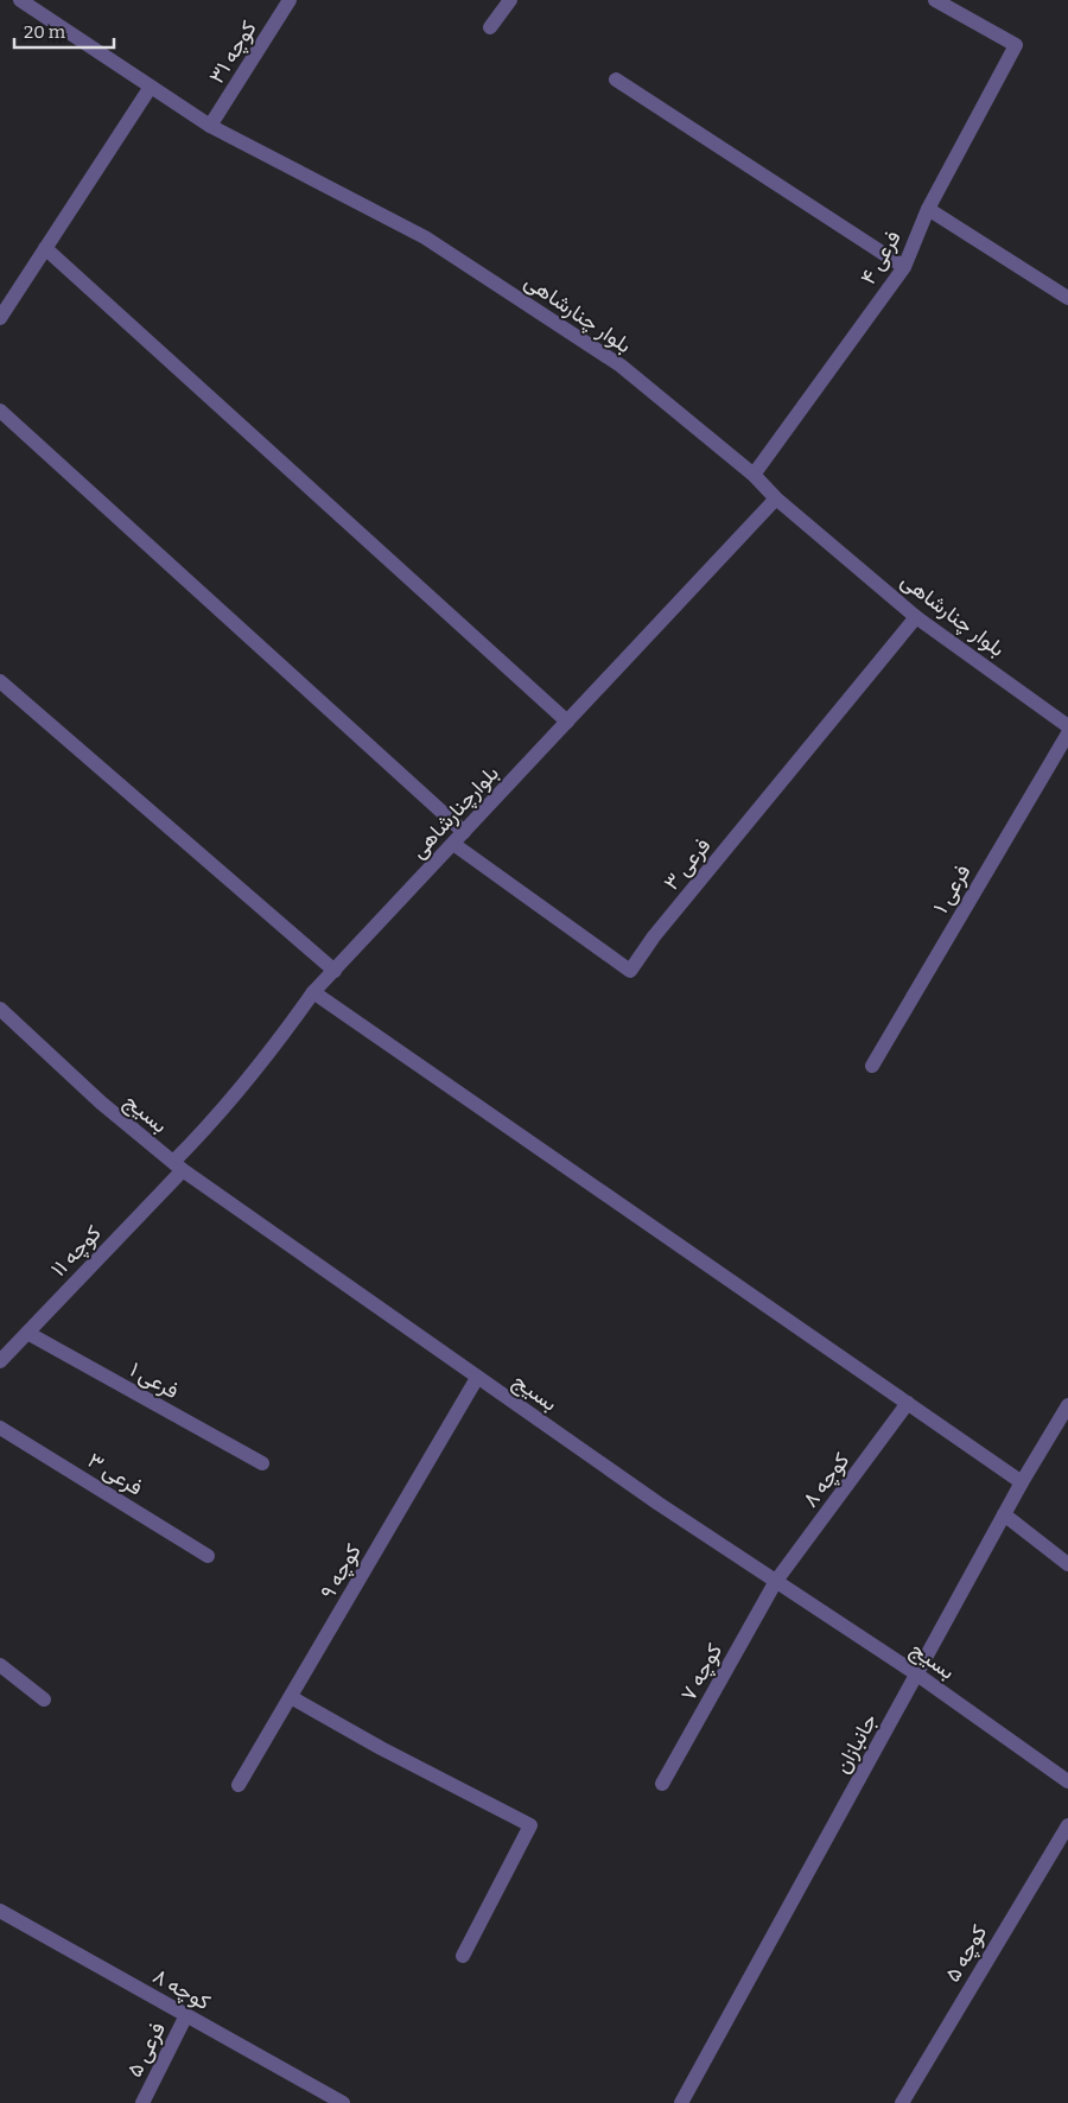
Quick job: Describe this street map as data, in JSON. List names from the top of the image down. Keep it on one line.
{"streets":{"street":["کوچه ۳۱","فرعی ۴","بلوار چنارشاهی","بلوارچنارشاهی","فرعی ۳","فرعی ۱","بسیج","کوچه ۱۱","کوچه ۸","کوچه ۹","کوچه ۷","جانبازان","کوچه ۵","فرعی ۵"]},"crossings":[["کوچه ۳۱","بلوار چنارشاهی"],["فرعی ۴","بلوار چنارشاهی"],["بلوار چنارشاهی","بلوارچنارشاهی"],["بلوار چنارشاهی","فرعی ۳"],["بلوارچنارشاهی","فرعی ۳"],["بلوارچنارشاهی","بسیج"],["بلوارچنارشاهی","کوچه ۱۱"],["فرعی ۱","کوچه ۱۱"],["بسیج","کوچه ۱۱"],["بسیج","کوچه ۸"],["بسیج","کوچه ۹"],["بسیج","کوچه ۷"],["بسیج","جانبازان"],["کوچه ۸","کوچه ۷"],["کوچه ۸","فرعی ۵"]],"scale_bar":"20 m"}
